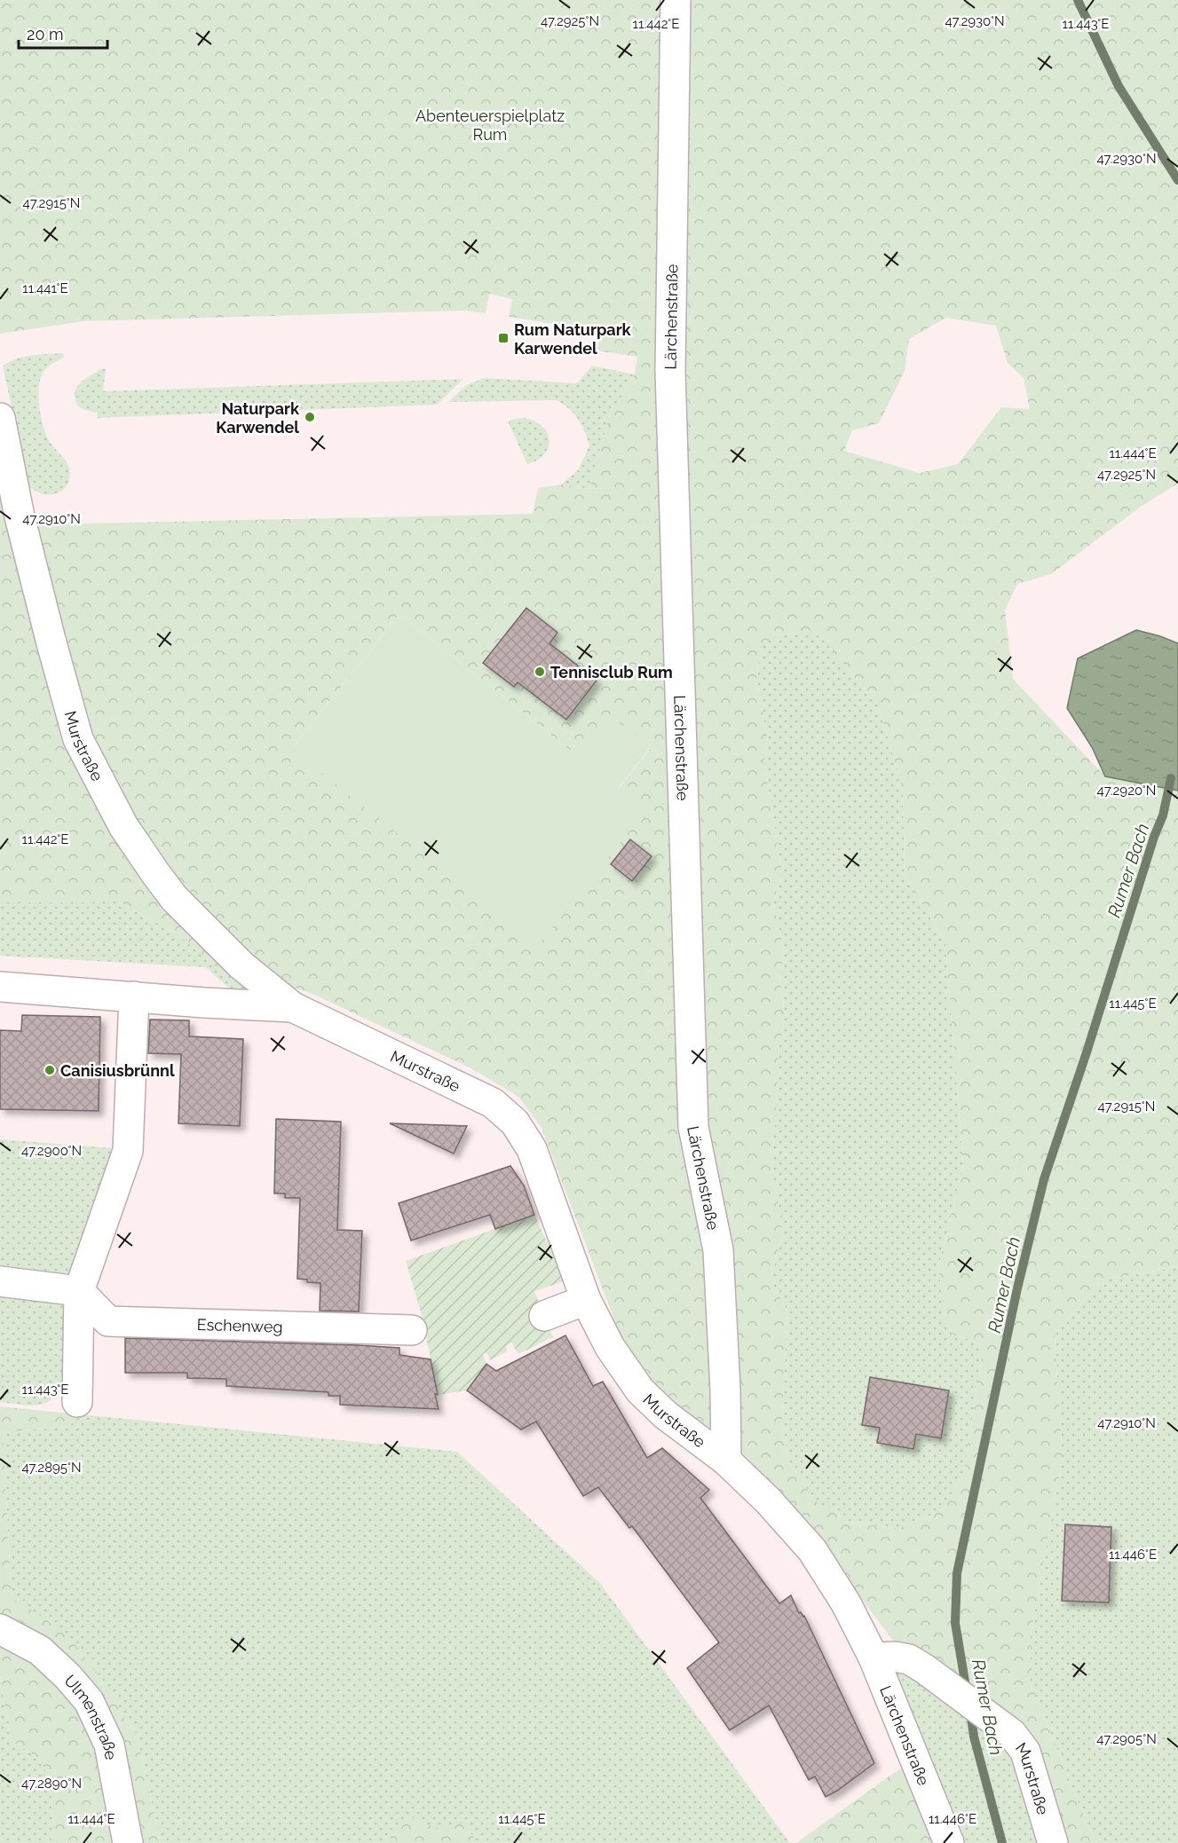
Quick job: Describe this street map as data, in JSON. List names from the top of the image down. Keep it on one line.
{"streets":{"street":["Lärchenstraße","Murstraße","Eschenweg","Ulmenstraße"]},"crossings":[["Lärchenstraße","Murstraße"]],"water":["Rumer Bach"],"parks":["Abenteuerspielplatz Rum"],"places":{"transit":["Rum Naturpark Karwendel"],"other":["Naturpark Karwendel","Tennisclub Rum","Canisiusbrünnl"]},"scale_bar":"20 m","coordinates":["47.2925°N","47.2930°N","11.442°E","11.443°E","47.2915°N","11.441°E","11.444°E","47.2910°N","47.2920°N","11.445°E","47.2900°N","47.2895°N","11.446°E","47.2905°N","47.2890°N"]}
